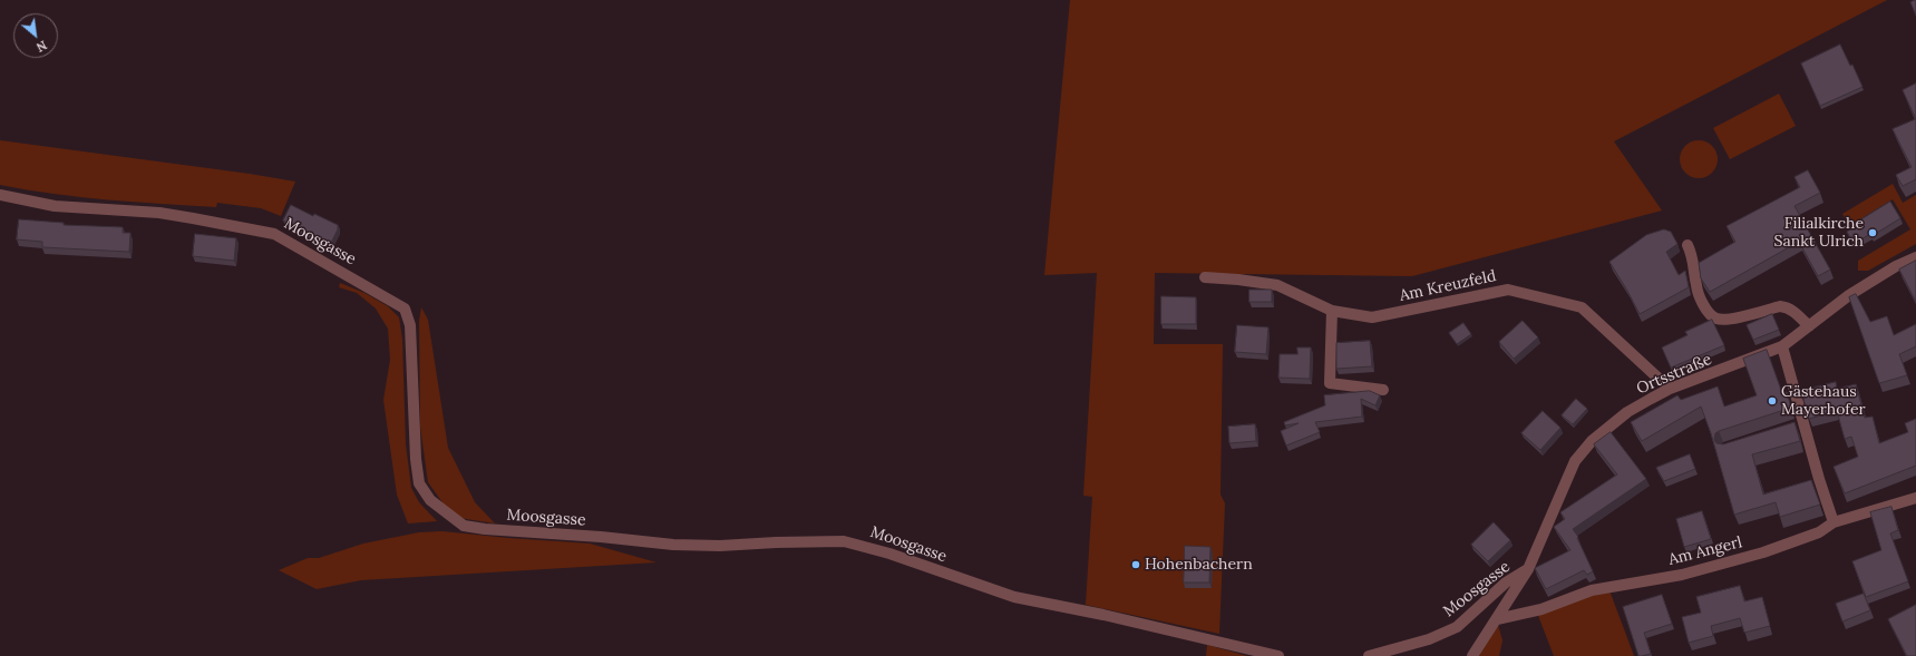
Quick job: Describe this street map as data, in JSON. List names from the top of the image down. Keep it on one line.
{"streets":{"street":["Moosgasse","Am Kreuzfeld","Ortsstraße","Am Angerl"]},"crossings":[["Moosgasse","Ortsstraße"],["Am Kreuzfeld","Ortsstraße"],["Ortsstraße","Am Angerl"]],"places":["Filialkirche Sankt Ulrich","Gästehaus Mayerhofer","Hohenbachern"],"north":"bottom right"}
